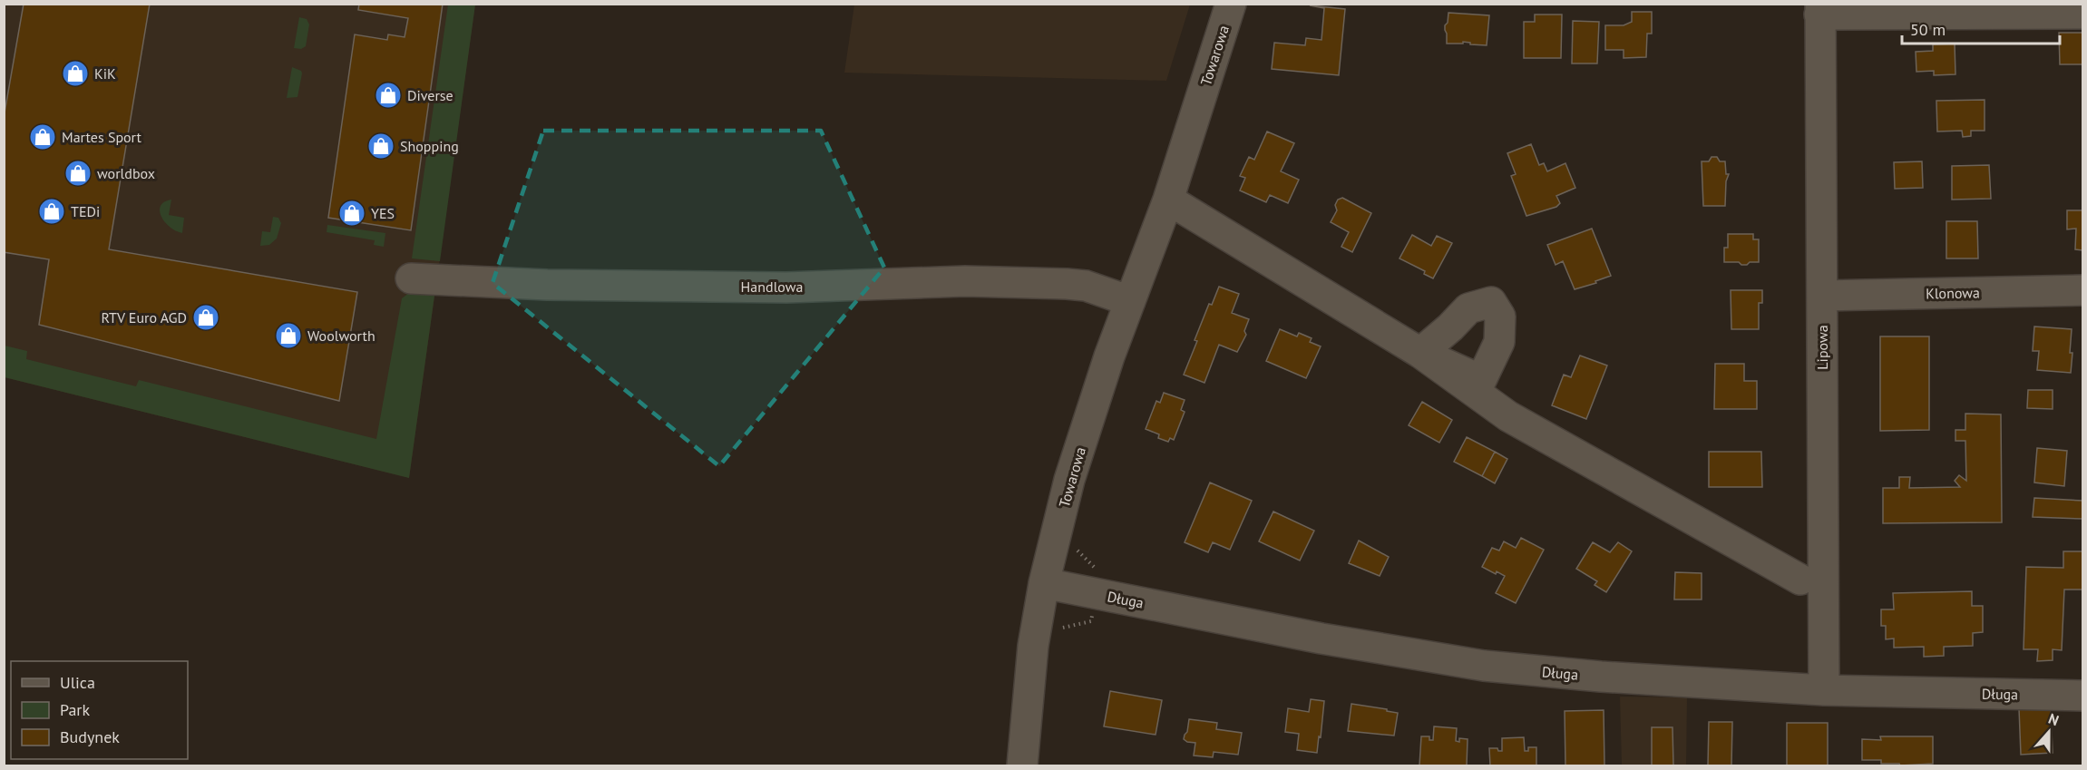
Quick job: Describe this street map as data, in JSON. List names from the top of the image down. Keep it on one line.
{"streets":{"street":["Towarowa","Handlowa","Klonowa","Lipowa","Długa"]},"crossings":[["Towarowa","Handlowa"],["Towarowa","Długa"],["Klonowa","Lipowa"],["Lipowa","Długa"]],"places":{"shop":["KiK","Diverse","Martes Sport","Shopping","worldbox","TEDi","YES","RTV Euro AGD","Woolworth"]},"legend":["Ulica","Park","Budynek"],"scale_bar":"50 m","north":"top"}
